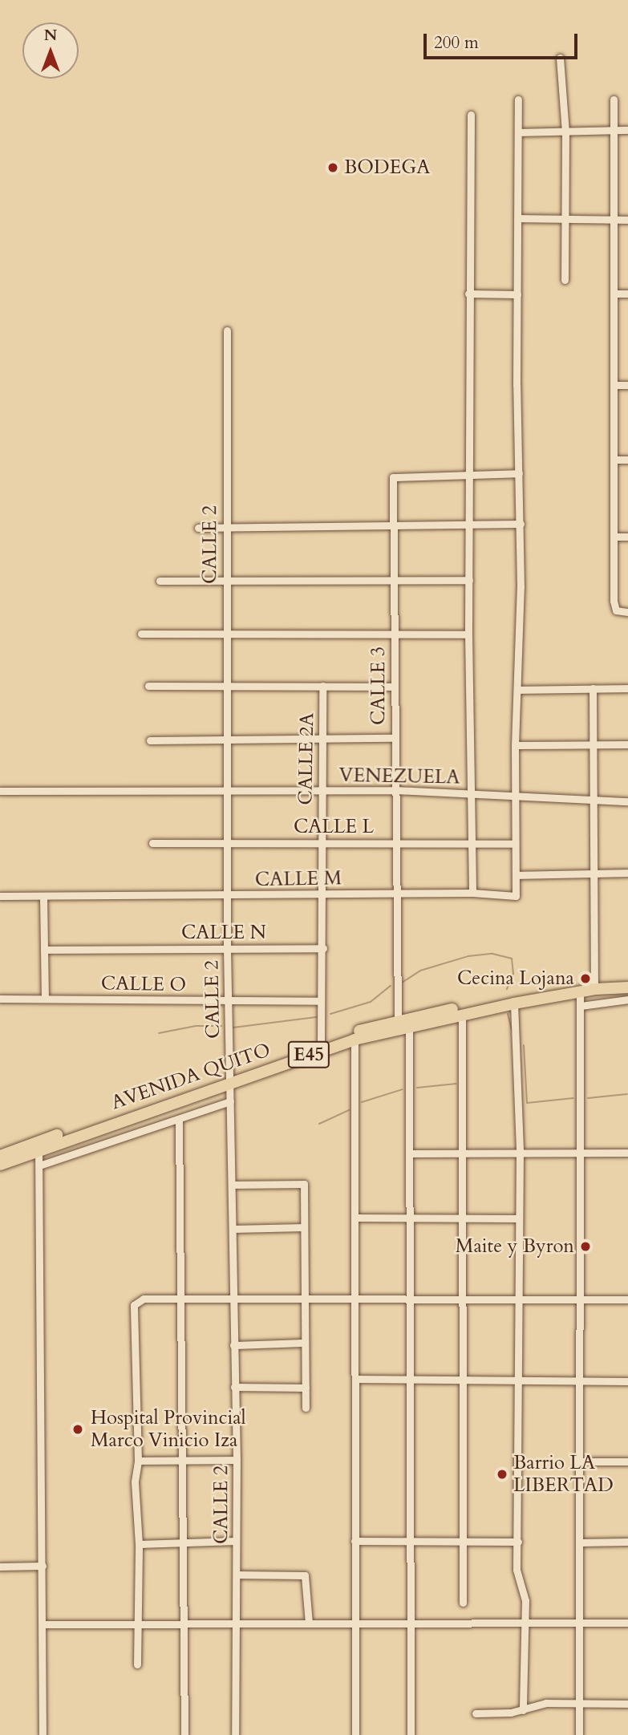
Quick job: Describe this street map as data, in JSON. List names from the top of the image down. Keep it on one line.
{"streets":{"highway":["E45","AVENIDA QUITO"],"street":["CALLE 2","CALLE 3","CALLE 2A","VENEZUELA","CALLE L","CALLE M","CALLE N","CALLE O"]},"crossings":[["CALLE 2","VENEZUELA"],["CALLE 2","CALLE L"],["CALLE 2","CALLE M"],["CALLE 2","CALLE N"],["CALLE 2","CALLE O"],["CALLE 2","AVENIDA QUITO"],["CALLE 3","VENEZUELA"],["CALLE 3","CALLE L"],["CALLE 3","CALLE M"],["CALLE 3","AVENIDA QUITO"],["CALLE 2A","VENEZUELA"],["CALLE 2A","CALLE L"],["CALLE 2A","CALLE M"],["CALLE 2A","CALLE N"],["CALLE 2A","CALLE O"],["CALLE 2A","AVENIDA QUITO"]],"places":["BODEGA","Cecina Lojana","Maite y Byron","Hospital Provincial Marco Vinicio Iza","Barrio LA LIBERTAD"],"scale_bar":"200 m","north":"top"}
